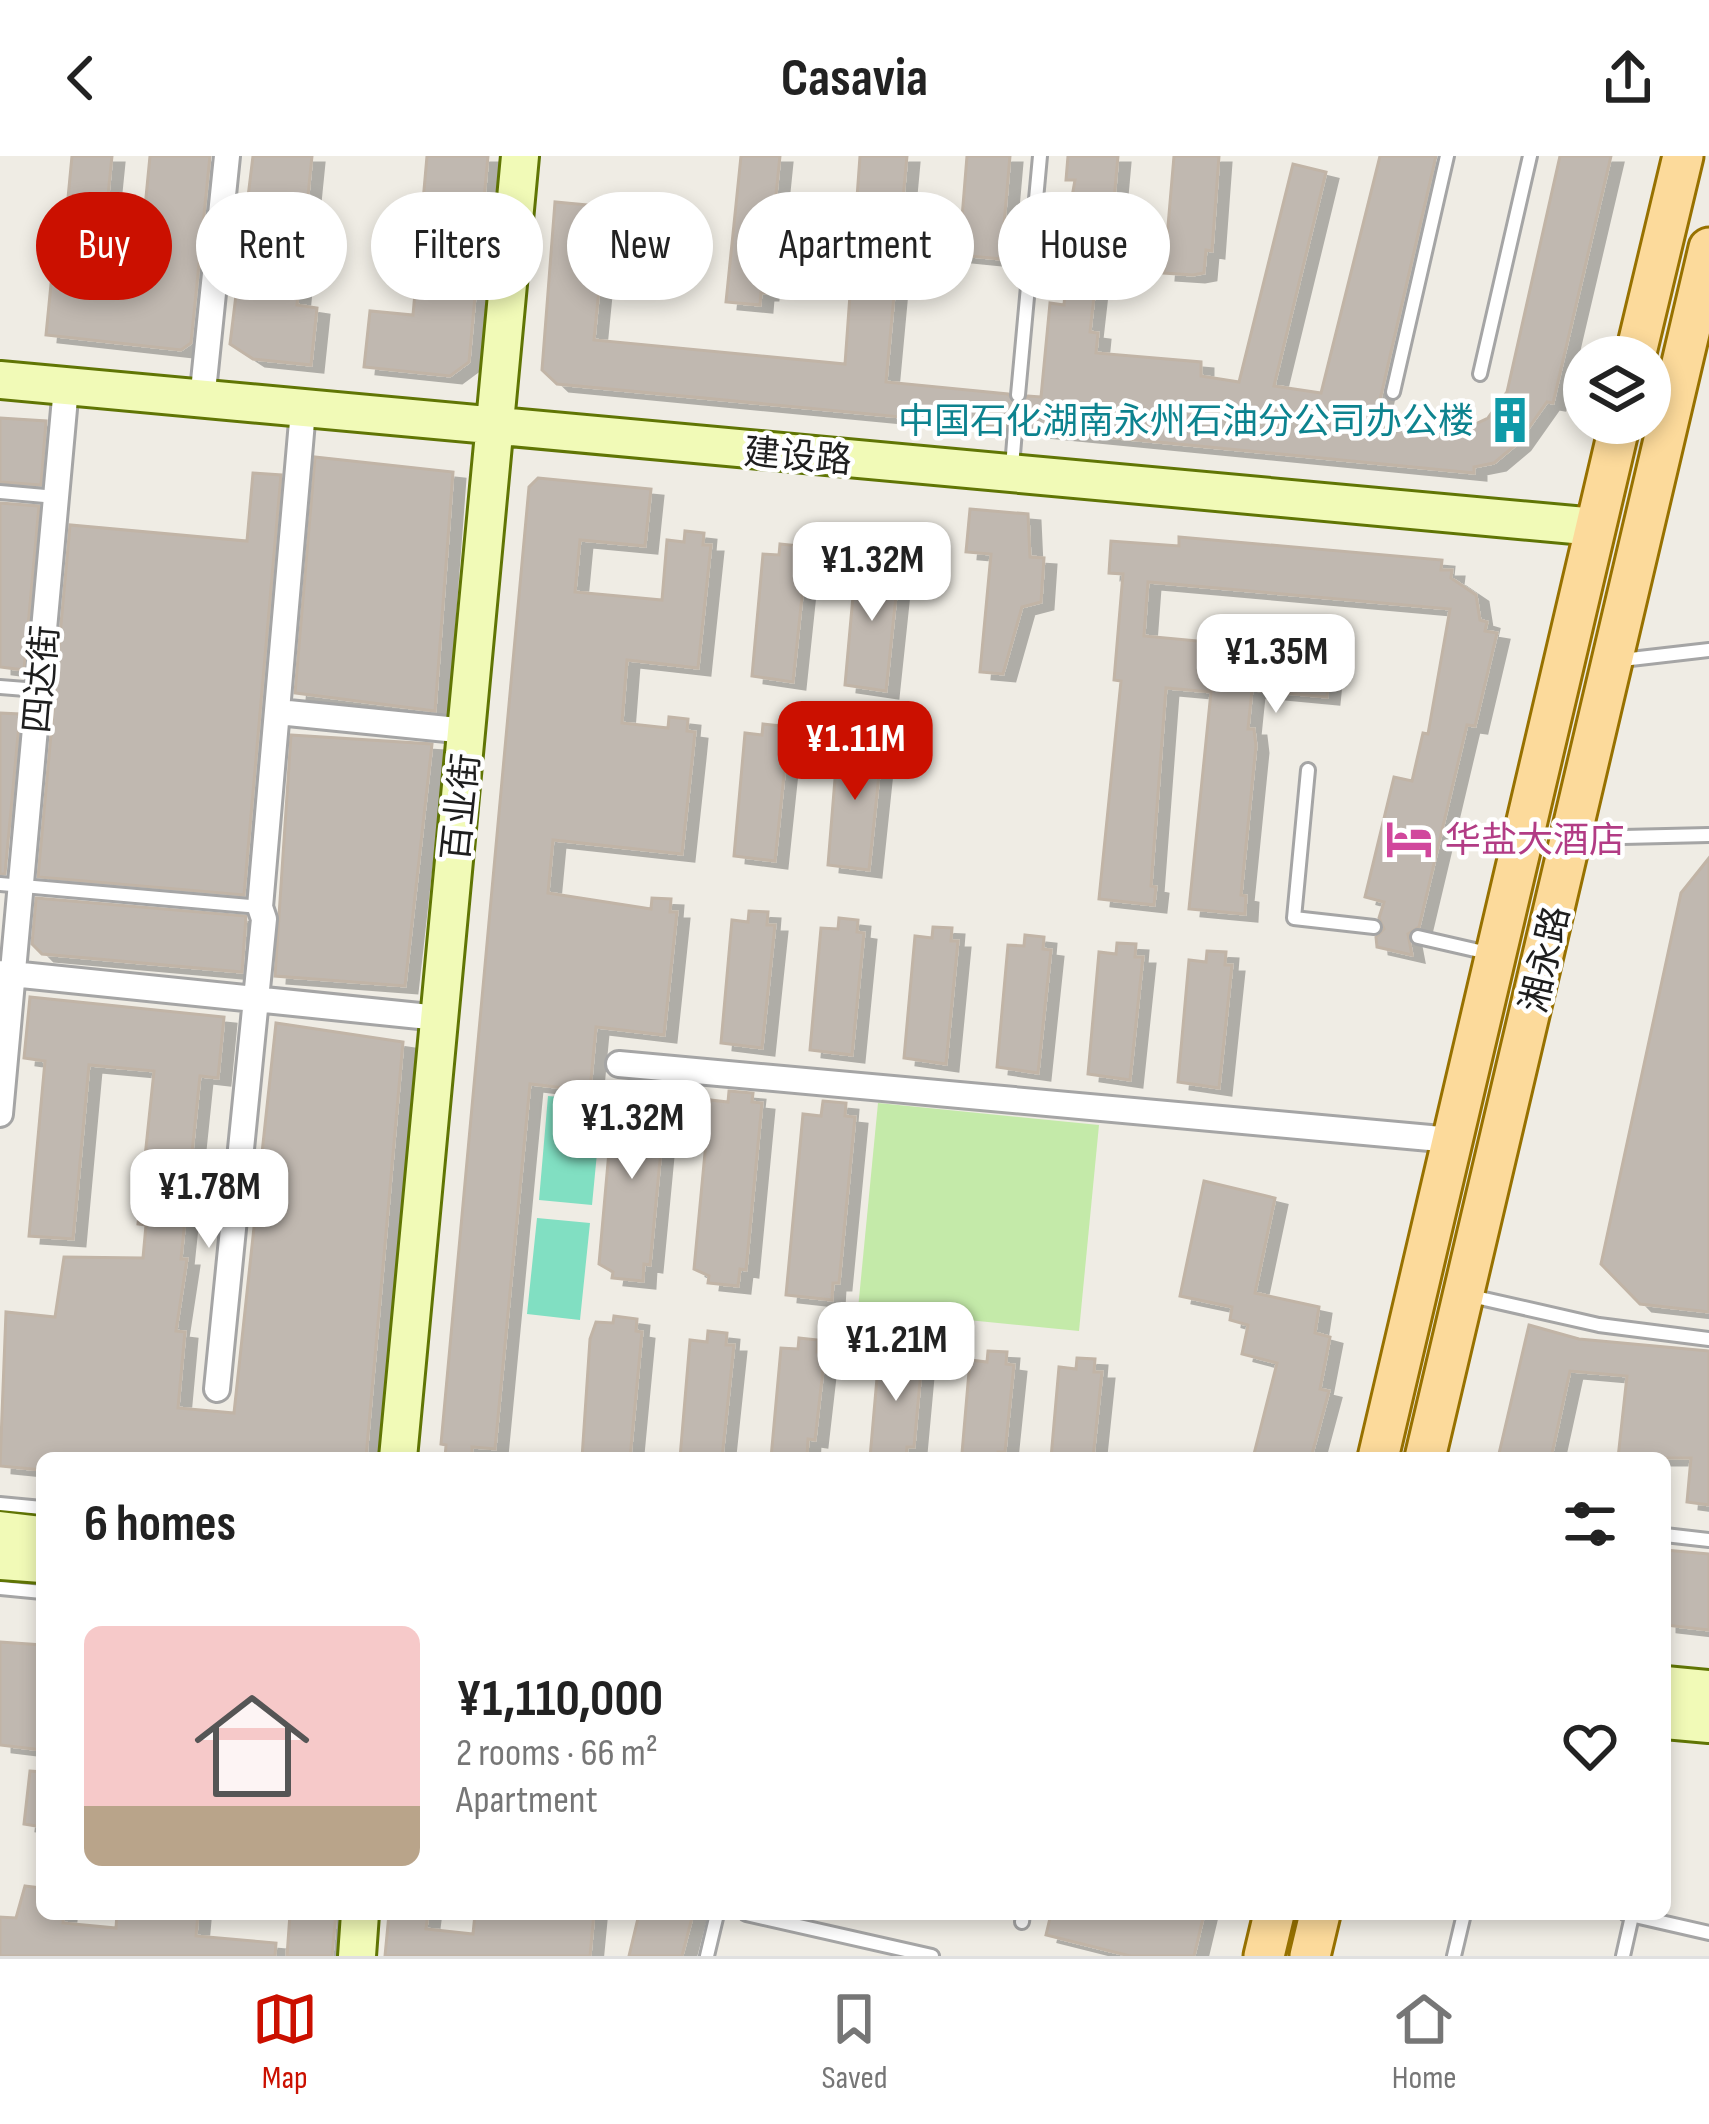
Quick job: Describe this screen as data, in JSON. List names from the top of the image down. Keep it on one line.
{"streets":{"main road":["湘永路"],"street":["建设路","四达街","百业街"]},"crossings":[["建设路","四达街"],["建设路","百业街"],["建设路","湘永路"]],"places":{"building":["中国石化湖南永州石油分公司办公楼"],"hotel":["华盐大酒店"]},"page":{"header":"Casavia","chip":["Buy","Rent","Filters","New","Apartment","House"],"price":["¥1.32M","¥1.35M","¥1.11M","¥1.32M","¥1.78M","¥1.21M"],"heading":"6 homes","list":[{"name":"¥1,110,000","note":"2 rooms · 66 m² · Apartment"}],"tabs":["Map","Saved","Home"]}}
